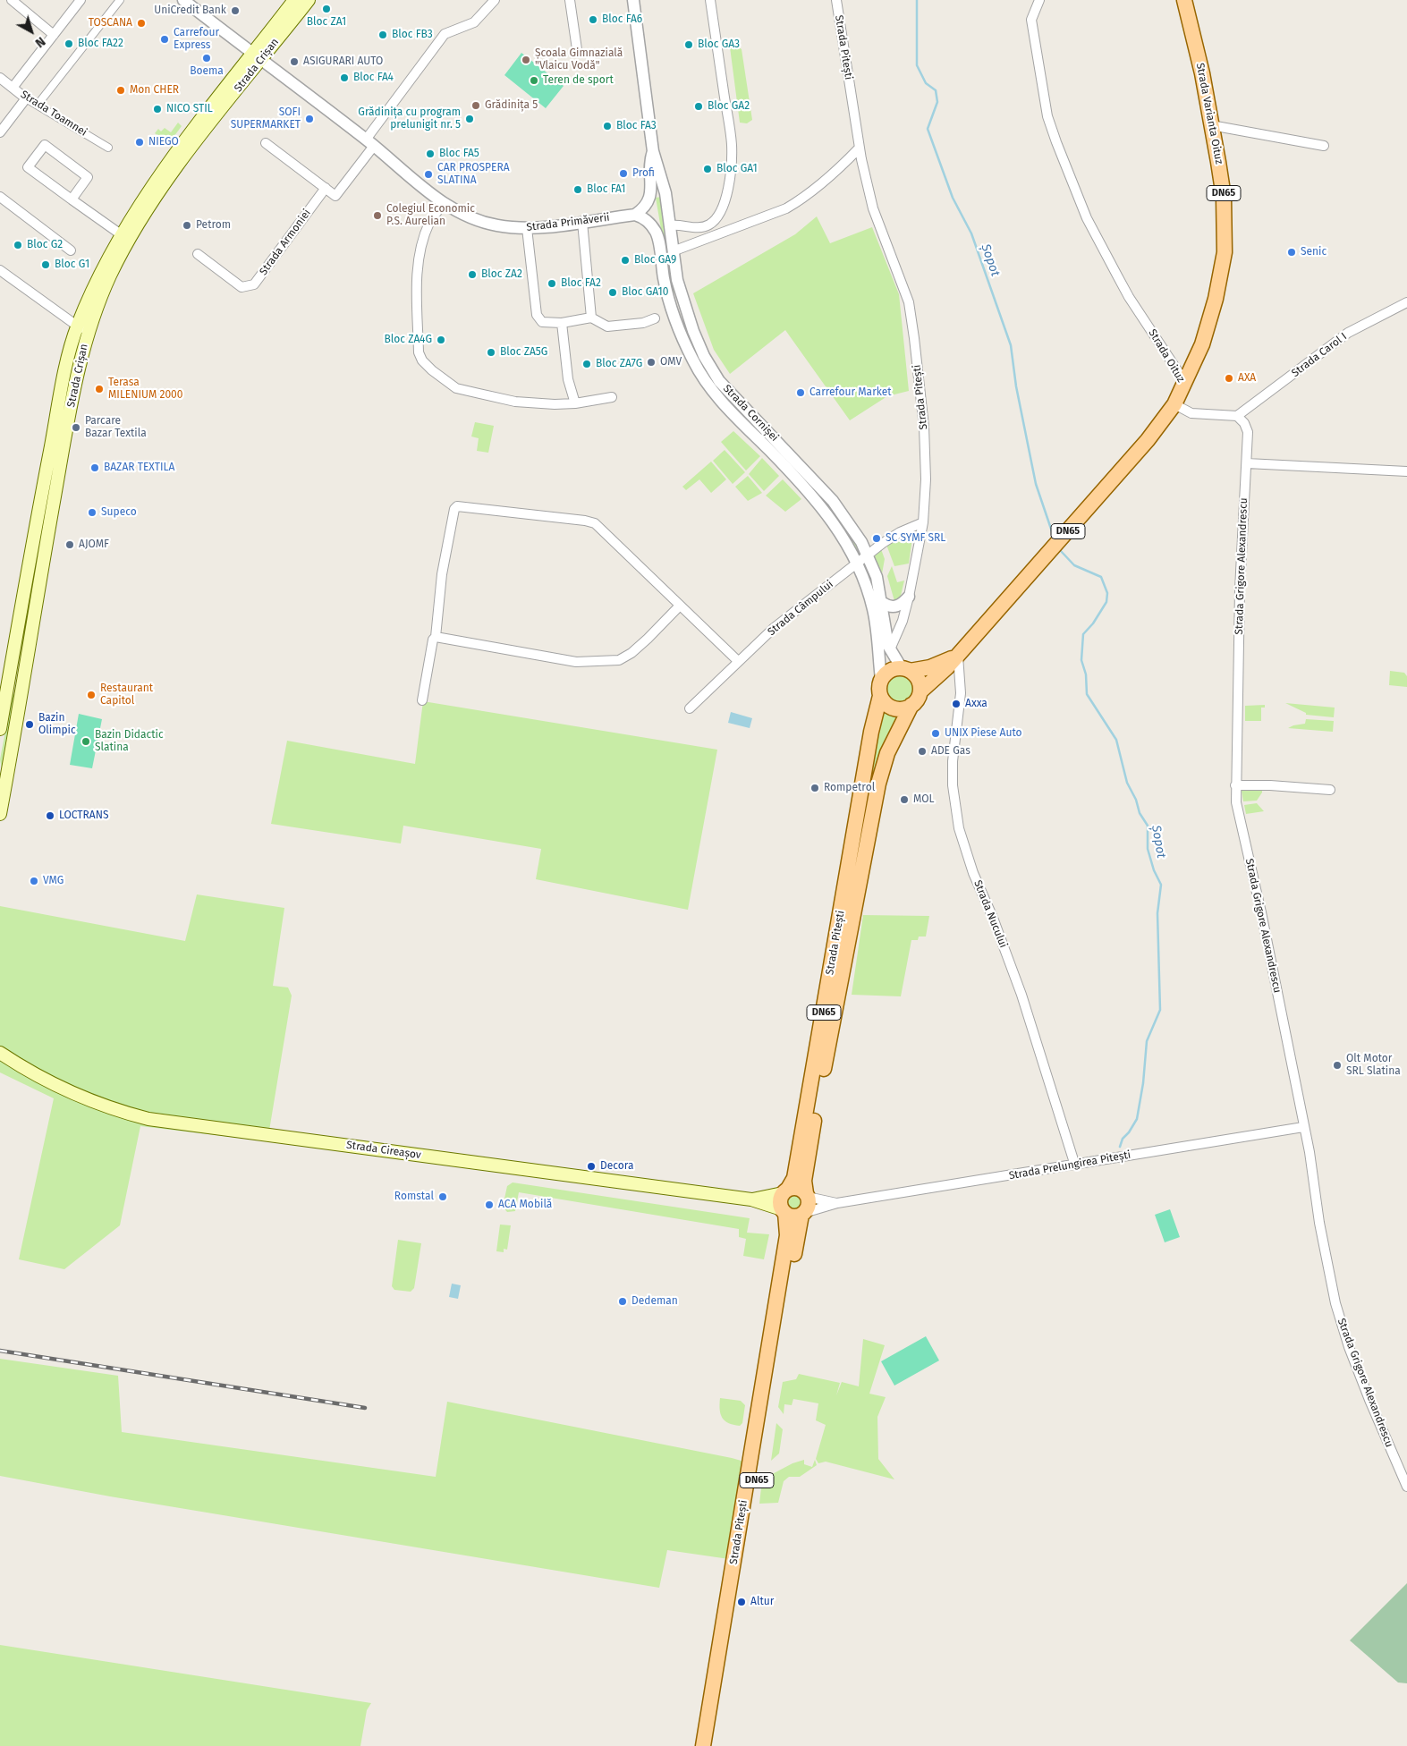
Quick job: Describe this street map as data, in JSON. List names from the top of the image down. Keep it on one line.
{"streets":{"main road":["Strada Pitești","Strada Crișan","Strada Varianta Oituz","DN65","Strada Oituz","Strada Cireașov"],"street":["Strada Toamnei","Strada Primăverii","Strada Armoniei","Strada Carol I","Strada Cornișei","Strada Grigore Alexandrescu","Strada Câmpului","Strada Nucului","Strada Prelungirea Pitești"]},"crossings":[["Strada Pitești","Strada Oituz"],["Strada Pitești","Strada Cornișei"],["Strada Pitești","Strada Câmpului"],["Strada Pitești","Strada Cireașov"],["Strada Pitești","Strada Prelungirea Pitești"],["Strada Crișan","Strada Primăverii"],["Strada Varianta Oituz","Strada Oituz"],["Strada Primăverii","Strada Cornișei"],["Strada Carol I","Strada Grigore Alexandrescu"],["Strada Oituz","Strada Cornișei"],["Strada Oituz","Strada Nucului"],["Strada Cornișei","Strada Câmpului"],["Strada Grigore Alexandrescu","Strada Prelungirea Pitești"],["Strada Nucului","Strada Prelungirea Pitești"],["Strada Cireașov","Strada Prelungirea Pitești"]],"water":["Șopot"],"places":["Bloc ZA1","UniCredit Bank","Bloc FA6","TOSCANA","Bloc FB3","Carrefour Express","Bloc FA22","Bloc GA3","Boema","Școala Gimnazială \"Vlaicu Vodă\"","ASIGURARI AUTO","Bloc FA4","Teren de sport","Mon CHER","Grădinița 5","Bloc GA2","NICO STIL","SOFI SUPERMARKET","Grădinița cu program prelunigit nr. 5","Bloc FA3","NIEGO","Bloc FA5","Bloc GA1","Profi","CAR PROSPERA SLATINA","Bloc FA1","Colegiul Economic P.S. Aurelian","Petrom","Bloc G2","Senic","Bloc GA9","Bloc G1","Bloc ZA2","Bloc FA2","Bloc GA10","Bloc ZA4G","Bloc ZA5G","OMV","Bloc ZA7G","AXA","Terasa MILENIUM 2000","Carrefour Market","Parcare Bazar Textila","BAZAR TEXTILA","Supeco","SC SYMF SRL","AJOMF","Restaurant Capitol","Axxa","Bazin Olimpic","UNIX Piese Auto","Bazin Didactic Slatina","ADE Gas","Rompetrol","MOL","LOCTRANS","VMG","Olt Motor SRL Slatina","Decora","Romstal","ACA Mobilă","Dedeman","Altur"],"north":"bottom right"}
